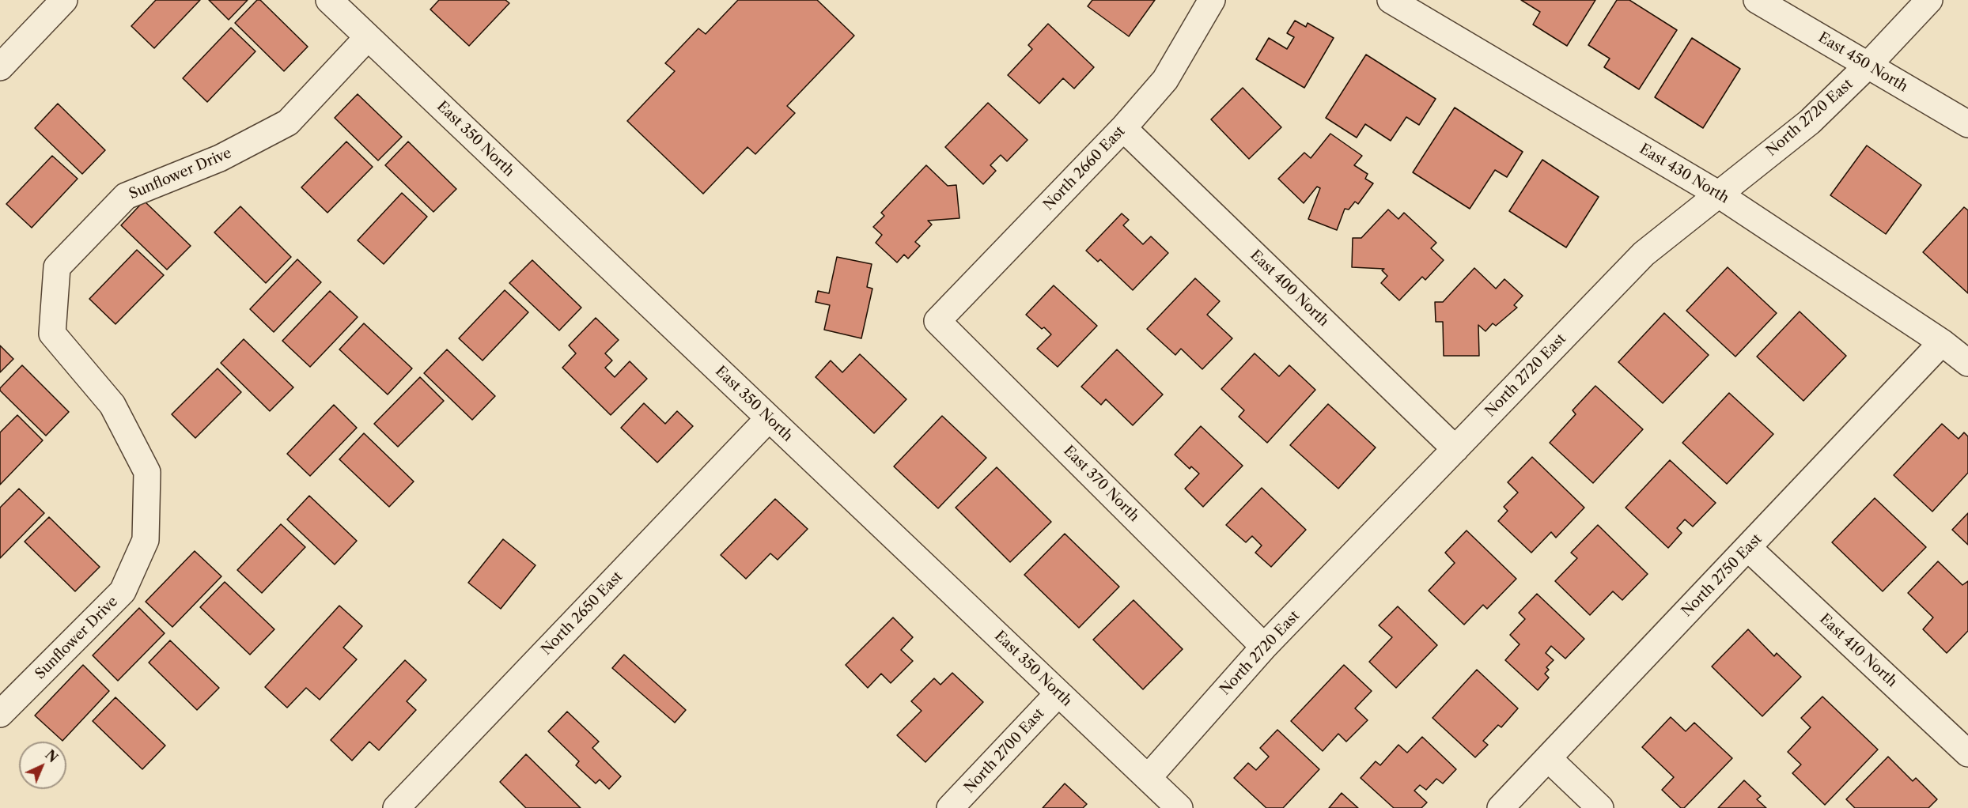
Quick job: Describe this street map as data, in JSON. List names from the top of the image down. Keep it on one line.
{"streets":{"street":["East 450 North","North 2720 East","East 350 North","North 2660 East","Sunflower Drive","East 430 North","East 400 North","East 370 North","North 2750 East","North 2650 East","East 410 North","North 2700 East"]},"crossings":[["East 450 North","North 2720 East"],["North 2720 East","East 350 North"],["North 2720 East","East 430 North"],["North 2720 East","East 400 North"],["North 2720 East","East 370 North"],["East 350 North","Sunflower Drive"],["East 350 North","North 2650 East"],["East 350 North","North 2700 East"],["North 2660 East","East 400 North"],["North 2660 East","East 370 North"],["East 430 North","North 2750 East"],["North 2750 East","East 410 North"]],"north":"top right"}
